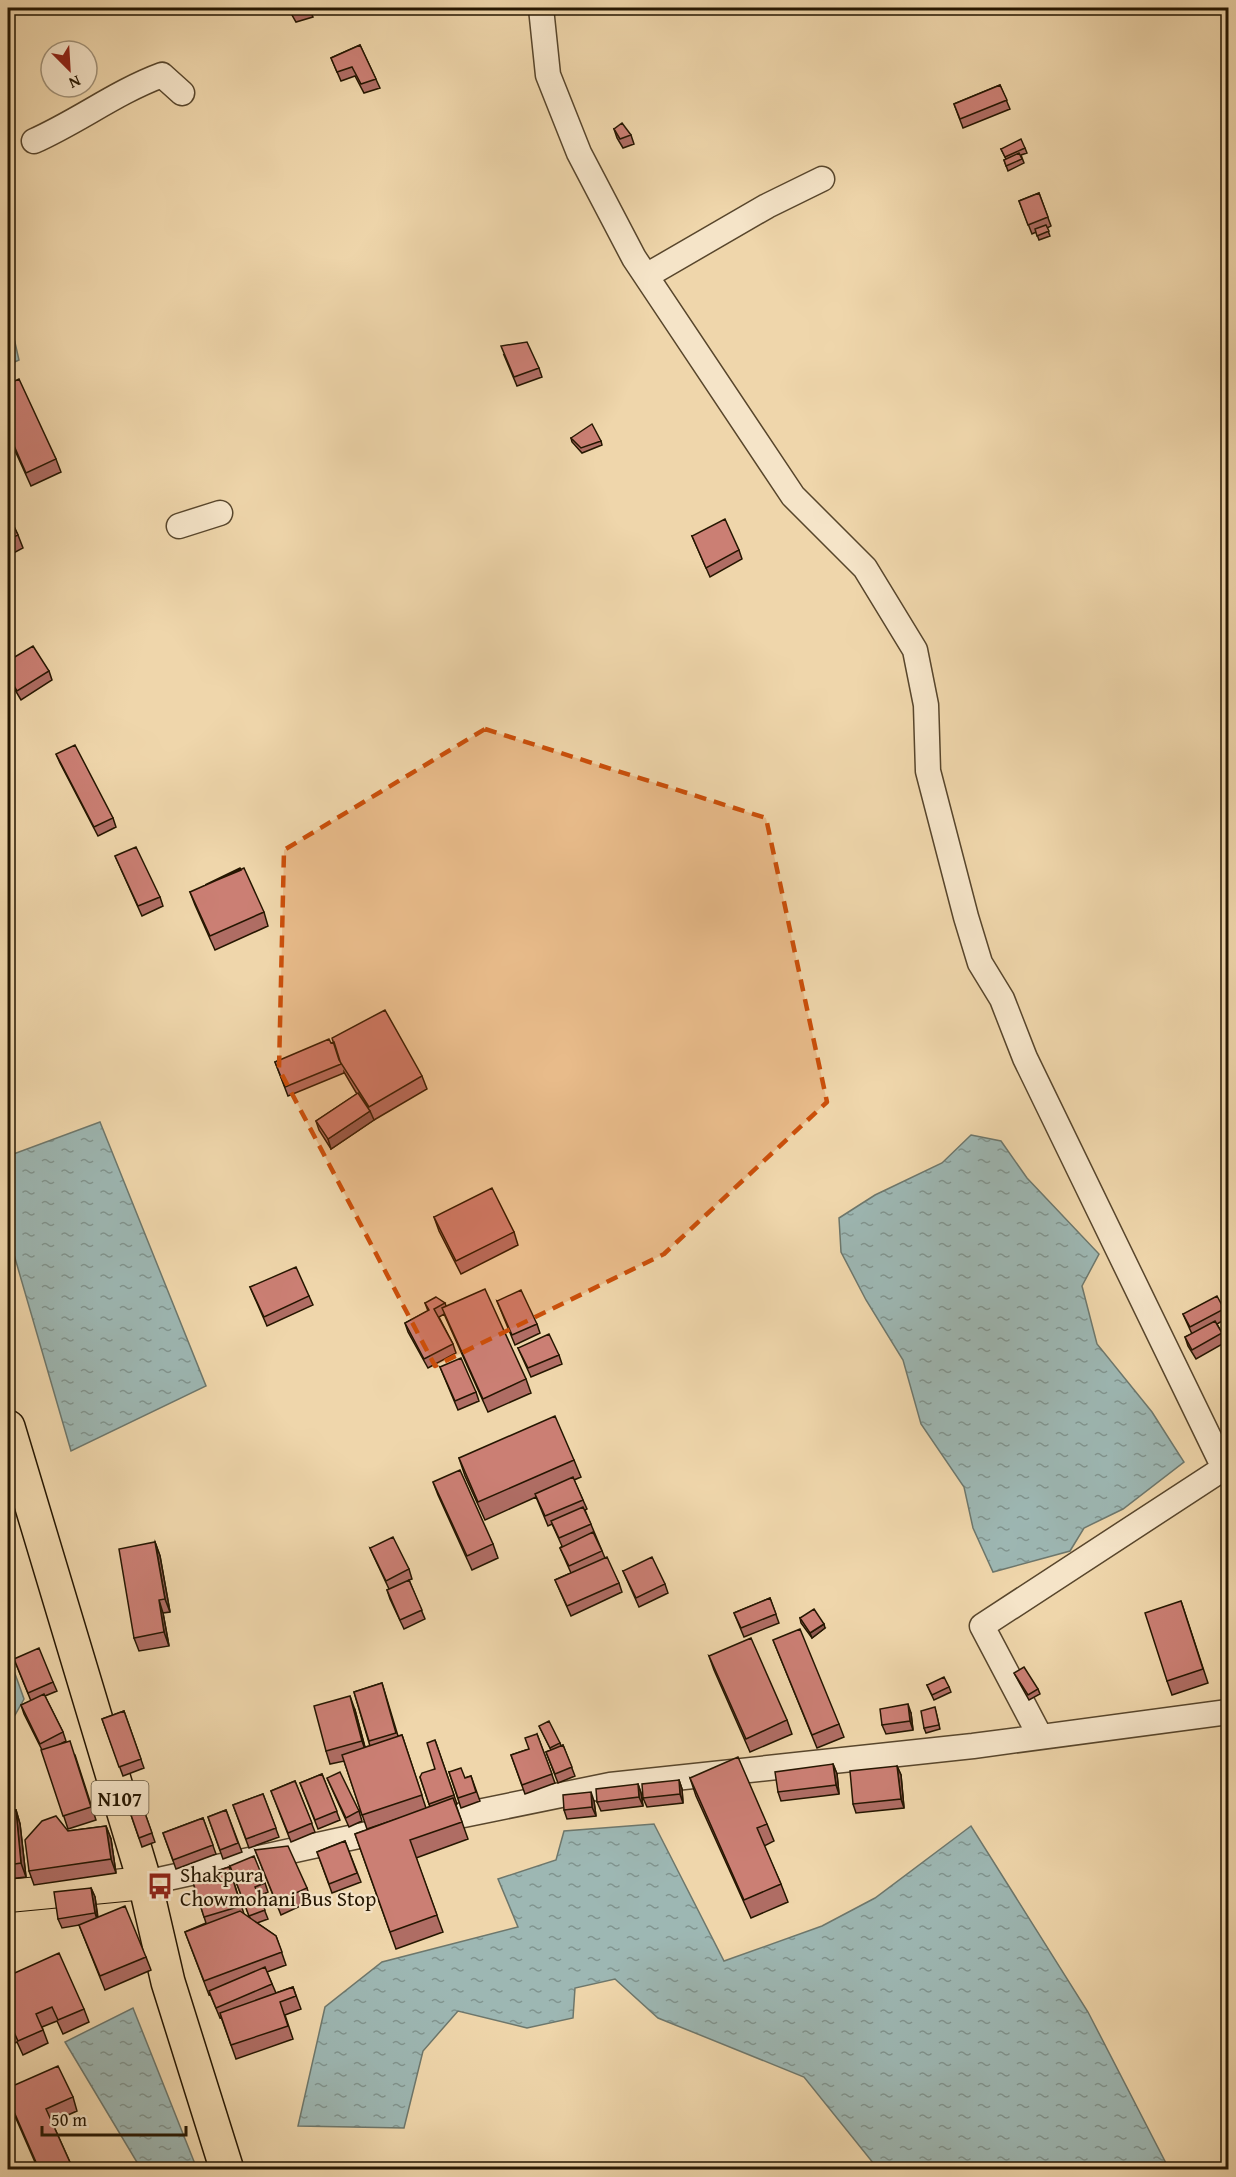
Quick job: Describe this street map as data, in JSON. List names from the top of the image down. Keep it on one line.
{"streets":{"highway":["N107"]},"places":{"bus stop":["Shakpura Chowmohani Bus Stop"]},"scale_bar":"50 m","north":"bottom right"}
